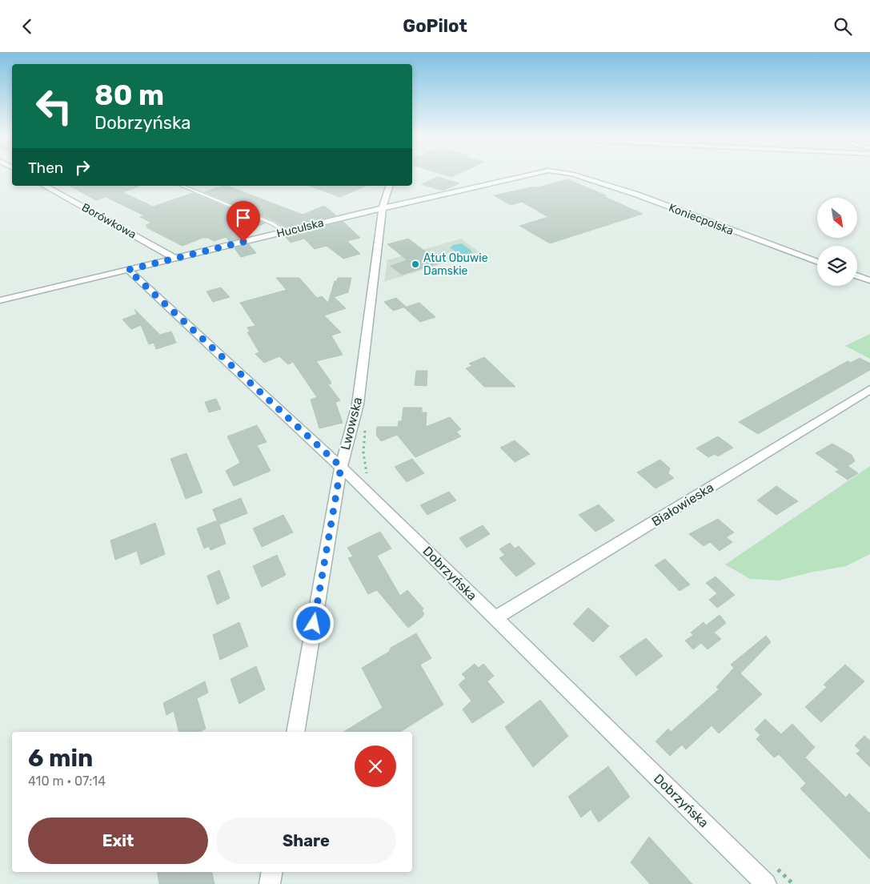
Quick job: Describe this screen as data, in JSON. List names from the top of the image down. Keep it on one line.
{"streets":{"street":["Koniecpolska","Borówkowa","Huculska","Lwowska","Białowieska","Dobrzyńska"]},"crossings":[["Borówkowa","Huculska"],["Huculska","Lwowska"],["Huculska","Dobrzyńska"],["Lwowska","Dobrzyńska"],["Białowieska","Dobrzyńska"]],"places":["Atut Obuwie Damskie"],"north":"bottom right","page":{"header":"GoPilot","turn":["80 m","Dobrzyńska"],"then":"Then","heading":["6 min","410 m · 07:14"],"buttons":["Exit","Share"]}}
